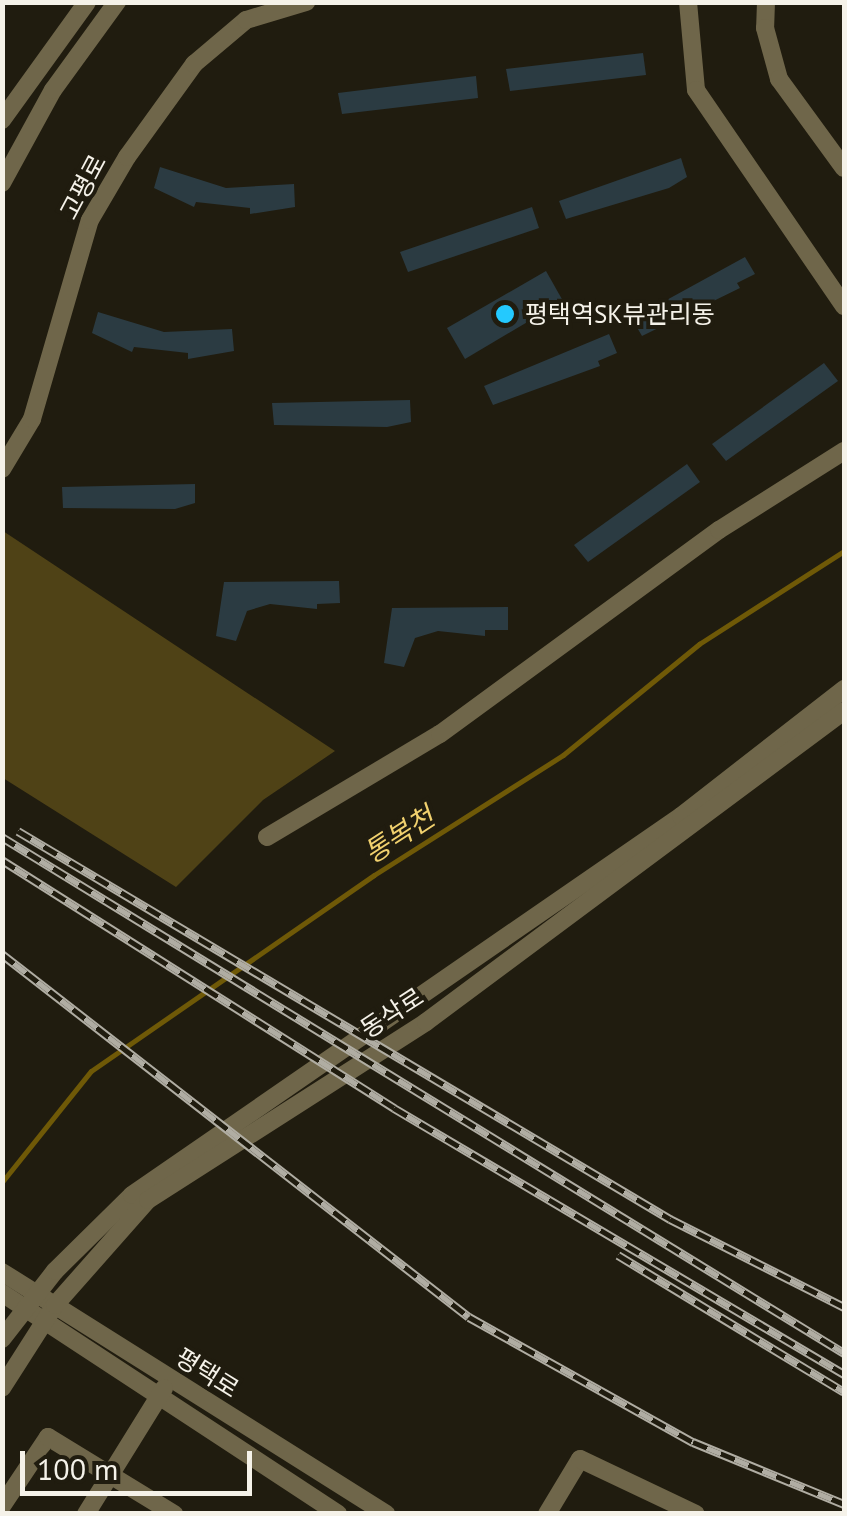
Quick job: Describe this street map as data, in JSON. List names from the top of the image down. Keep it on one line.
{"streets":{"street":["고평로","동삭로","평택로"]},"crossings":[["동삭로","평택로"]],"water":["통복천"],"places":["평택역SK뷰관리동"],"scale_bar":"100 m"}
